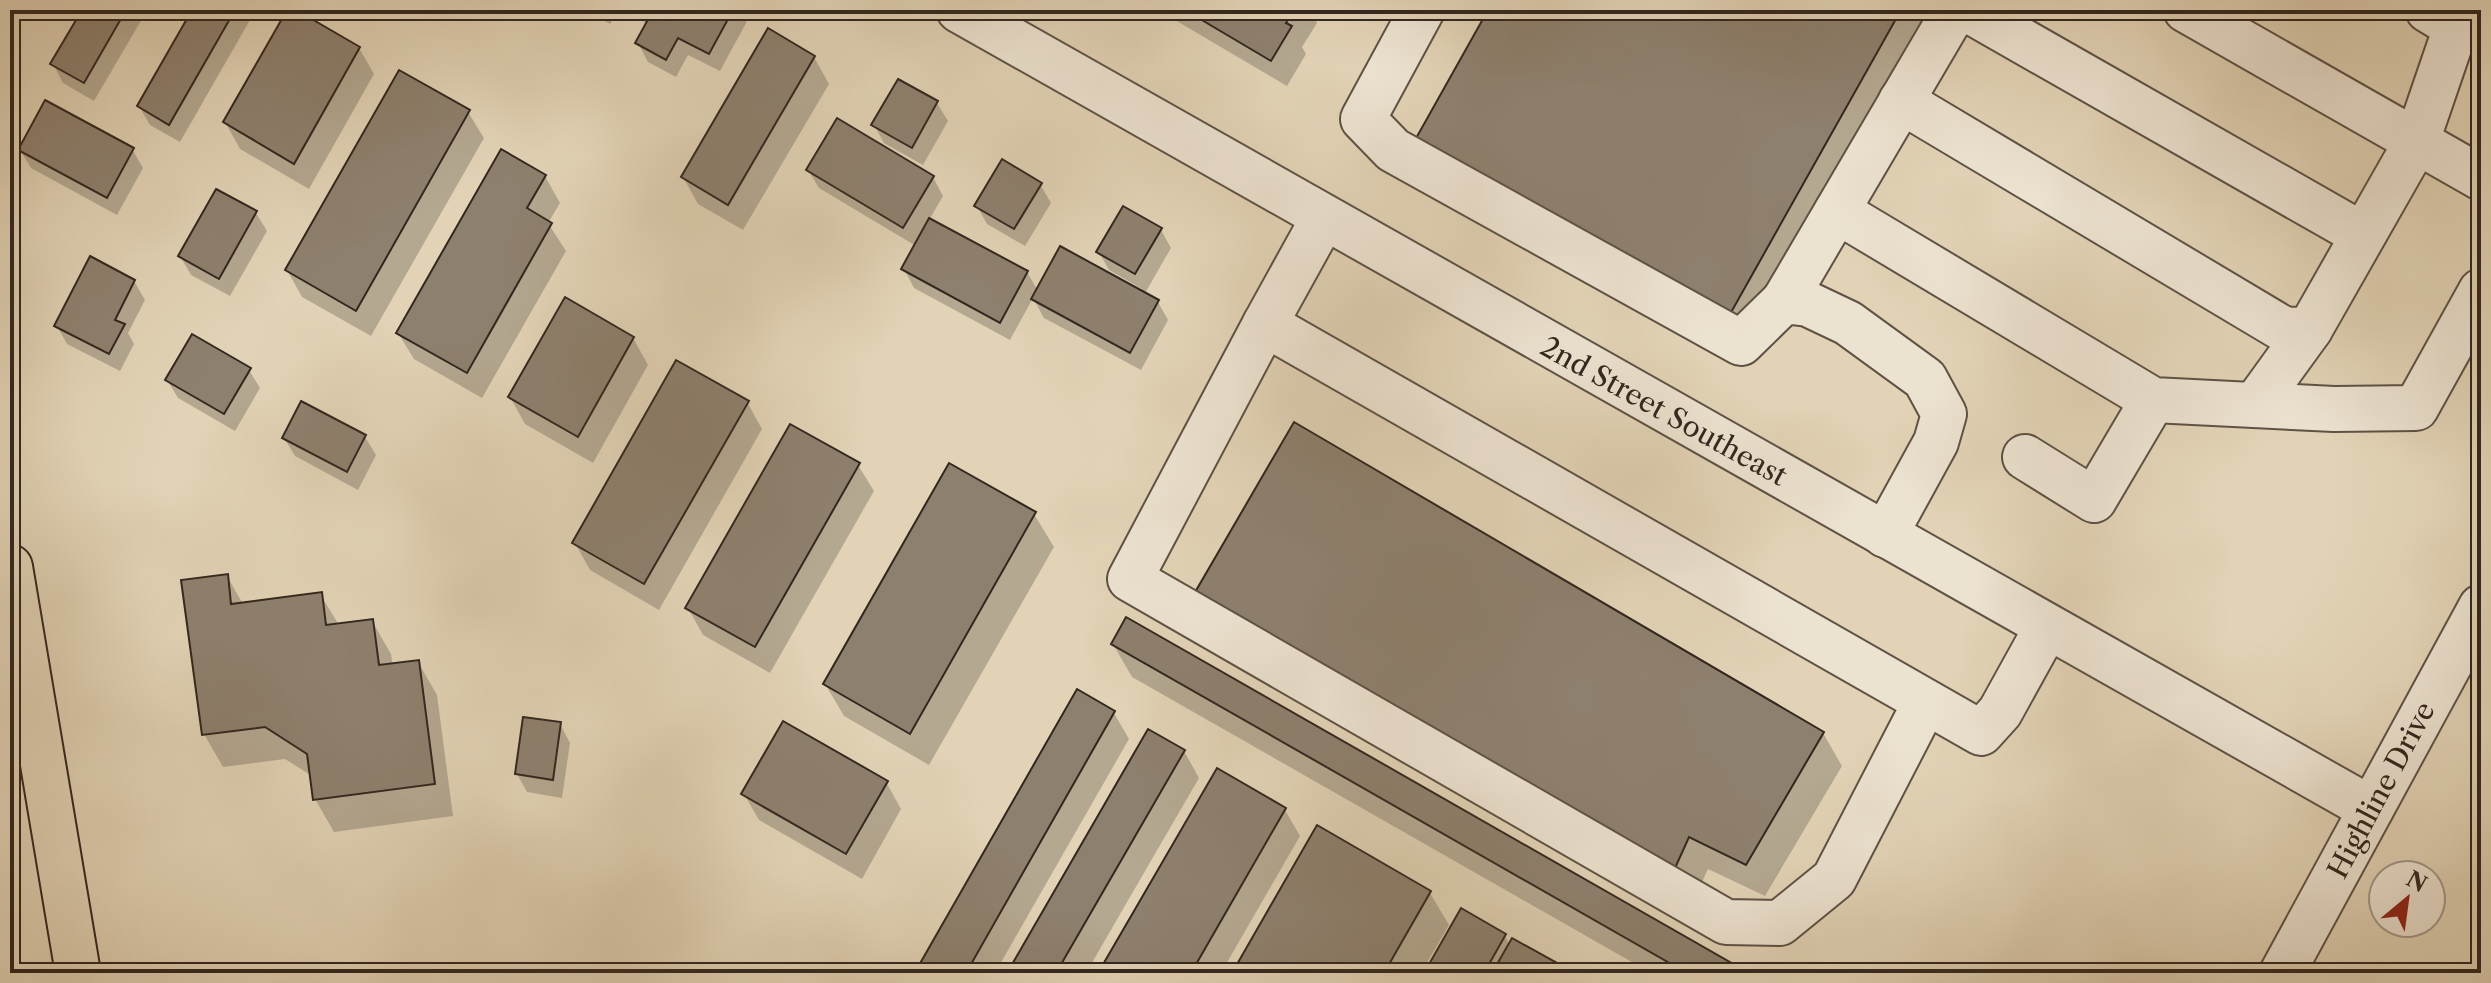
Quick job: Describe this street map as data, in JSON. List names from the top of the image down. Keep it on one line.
{"streets":{"street":["2nd Street Southeast","Highline Drive"]},"crossings":[["2nd Street Southeast","Highline Drive"]],"north":"top right"}
